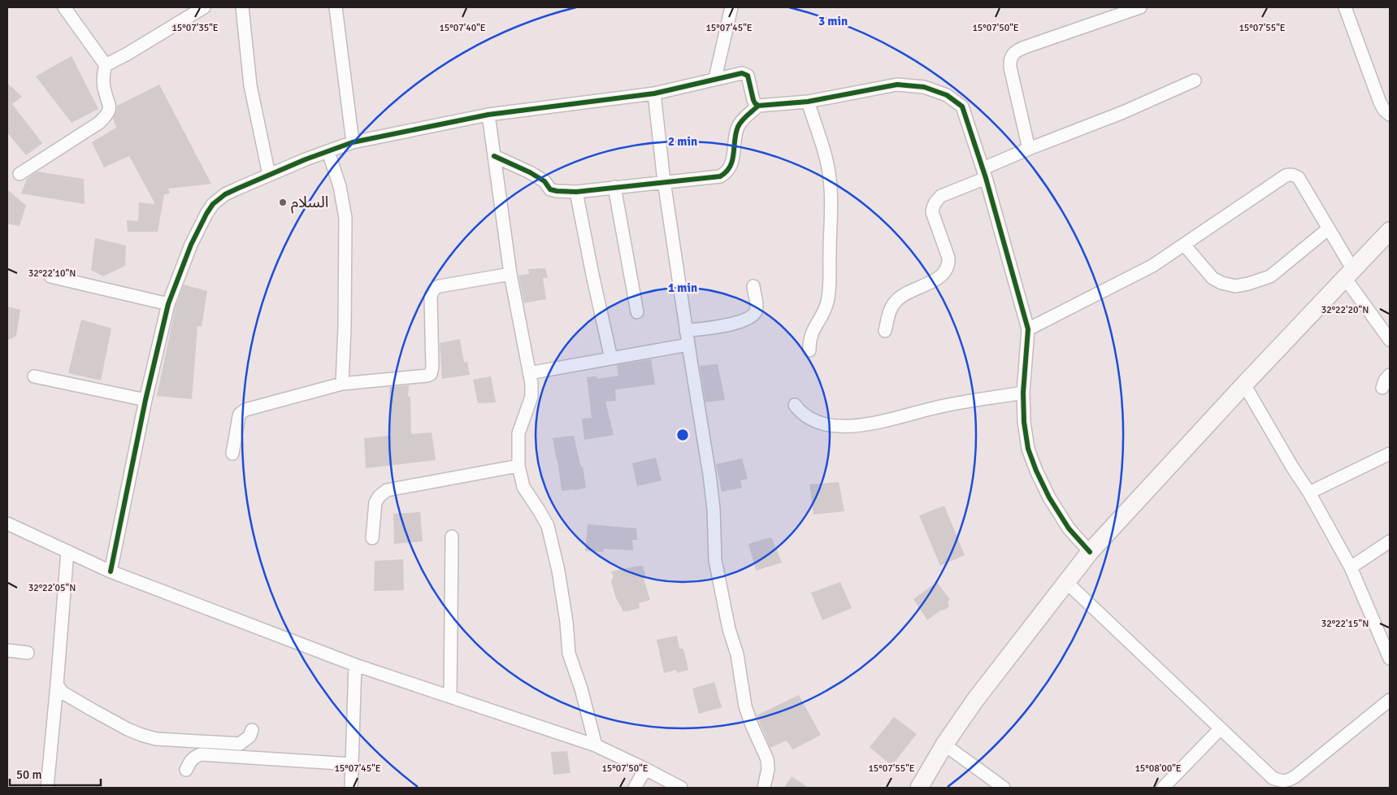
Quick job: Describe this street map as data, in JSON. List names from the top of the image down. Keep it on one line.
{"places":["السلام"],"scale_bar":"50 m","coordinates":["15°07'35\"E","15°07'40\"E","15°07'45\"E","15°07'50\"E","15°07'55\"E","32°22'10\"N","32°22'20\"N","32°22'05\"N","32°22'15\"N","15°08'00\"E"],"rings":["3 min","2 min","1 min"]}
